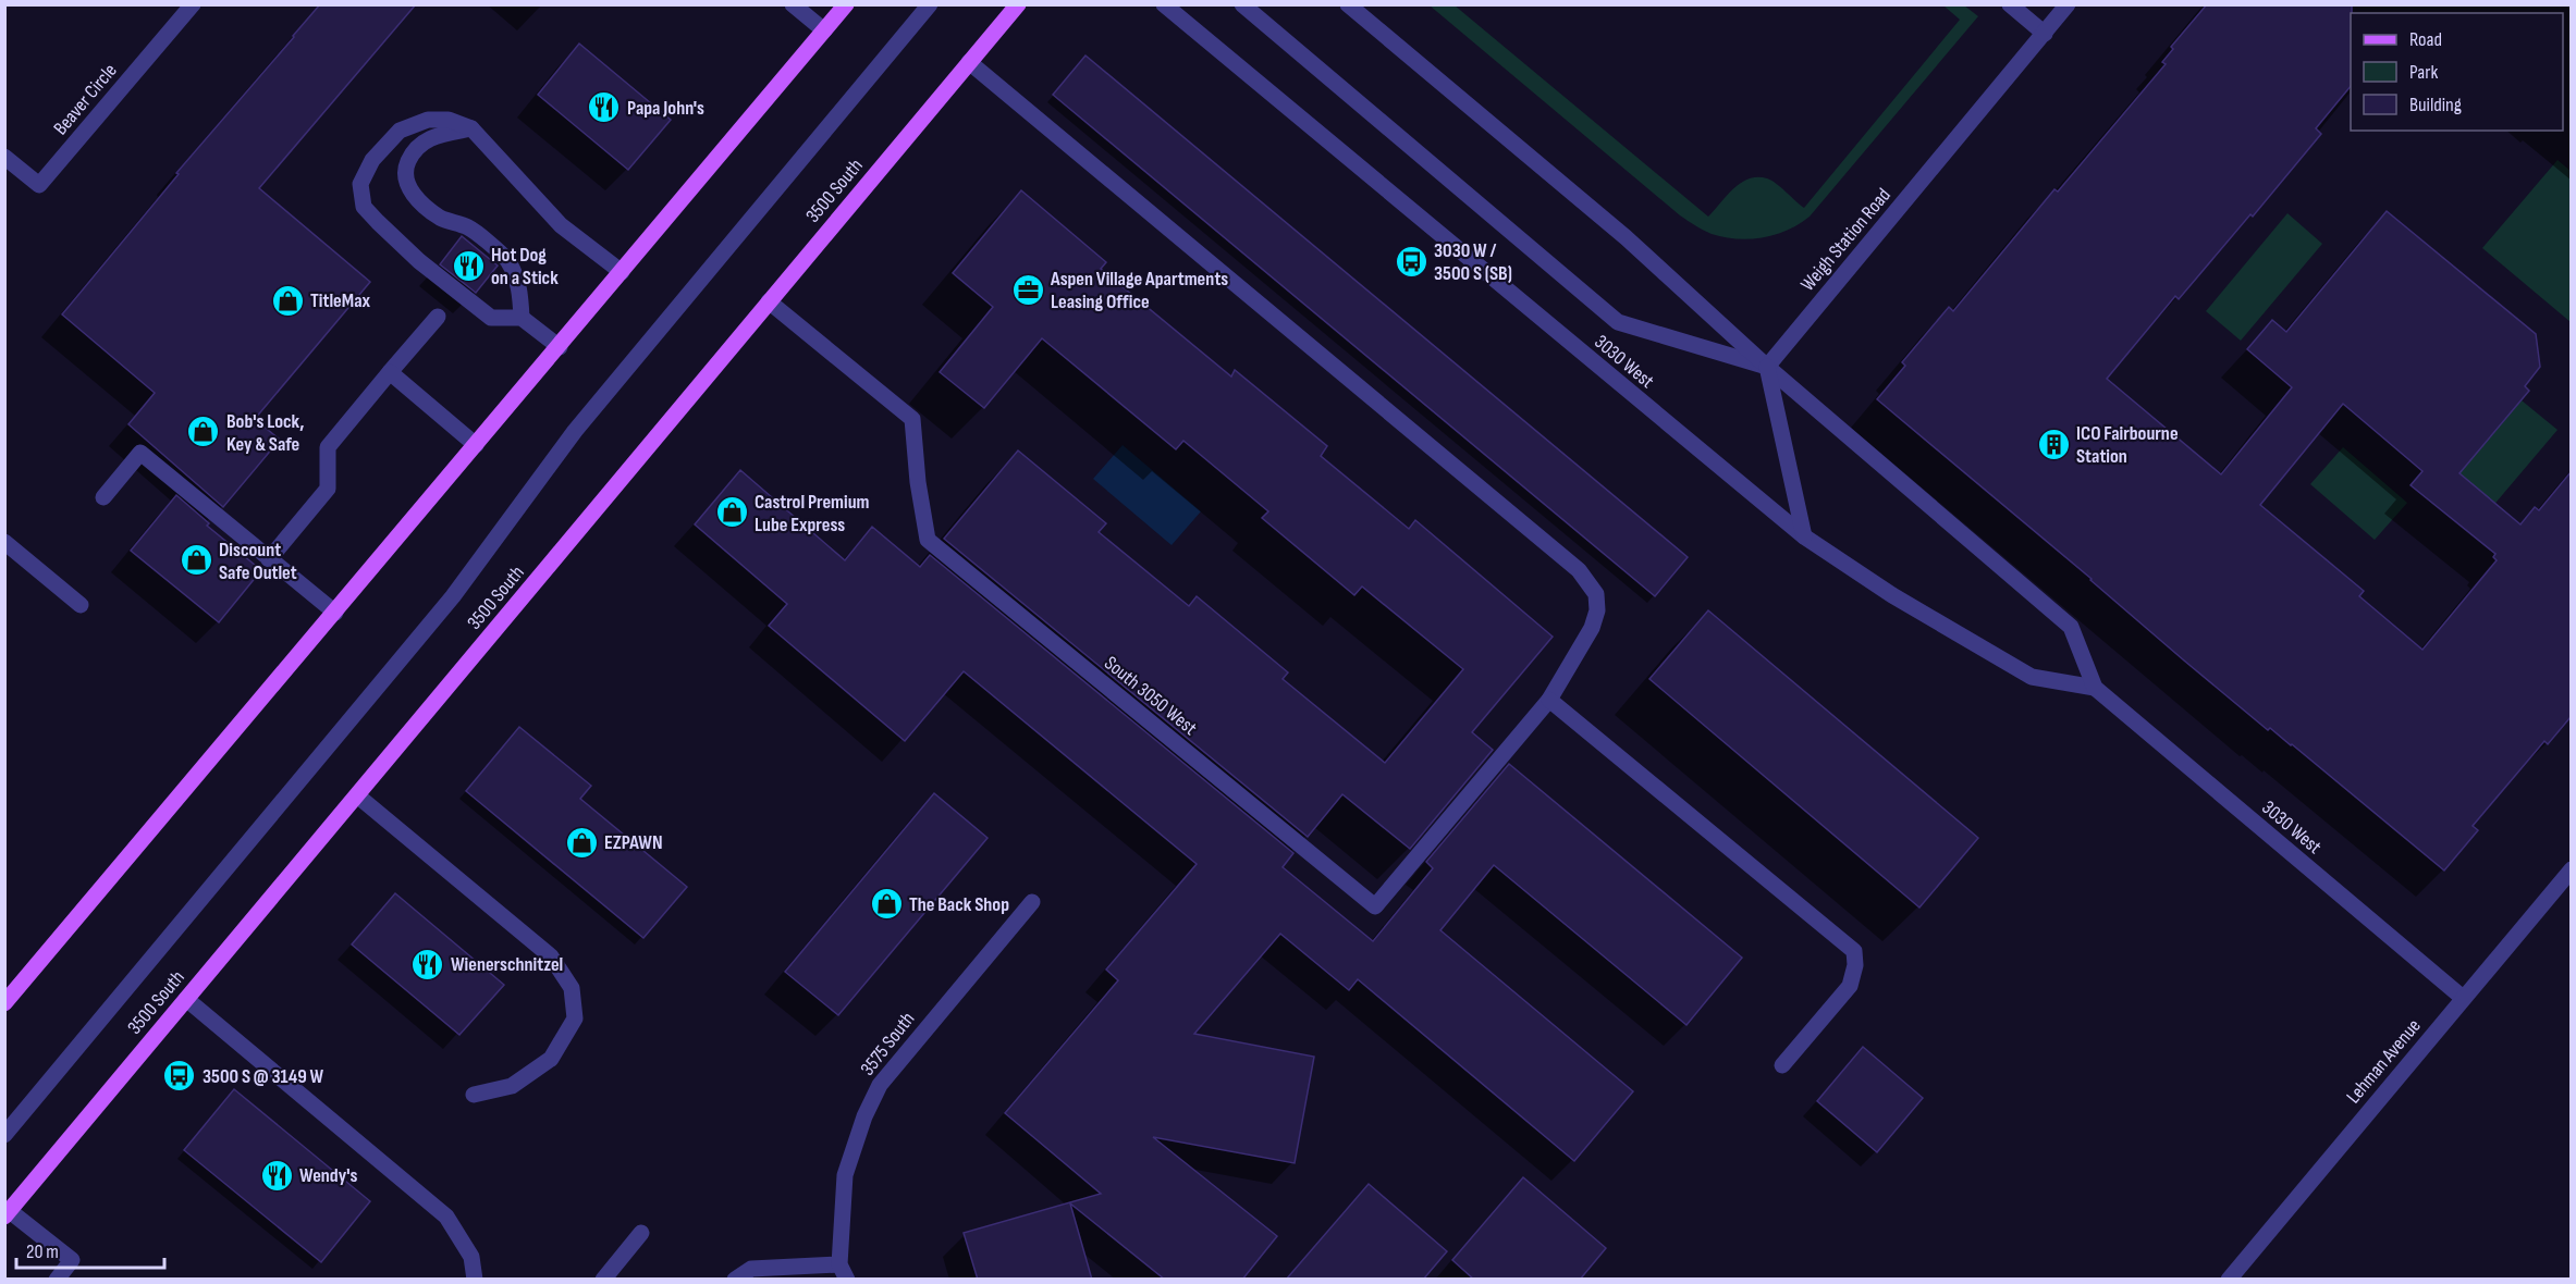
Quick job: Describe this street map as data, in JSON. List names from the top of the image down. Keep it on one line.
{"streets":{"main road":["3500 South"],"street":["Beaver Circle","Weigh Station Road","3030 West","South 3050 West","3575 South","Lehman Avenue"]},"crossings":[["3500 South","South 3050 West"],["Weigh Station Road","3030 West"],["3030 West","Lehman Avenue"]],"places":{"restaurant":["Papa John's","Hot Dog on a Stick","Wienerschnitzel","Wendy's"],"bus stop":["3030 W / 3500 S (SB)","3500 S @ 3149 W"],"office":["Aspen Village Apartments Leasing Office"],"shop":["TitleMax","Bob's Lock, Key & Safe","Castrol Premium Lube Express","Discount Safe Outlet","EZPAWN","The Back Shop"],"building":["ICO Fairbourne Station"]},"legend":["Road","Park","Building"],"scale_bar":"20 m"}
